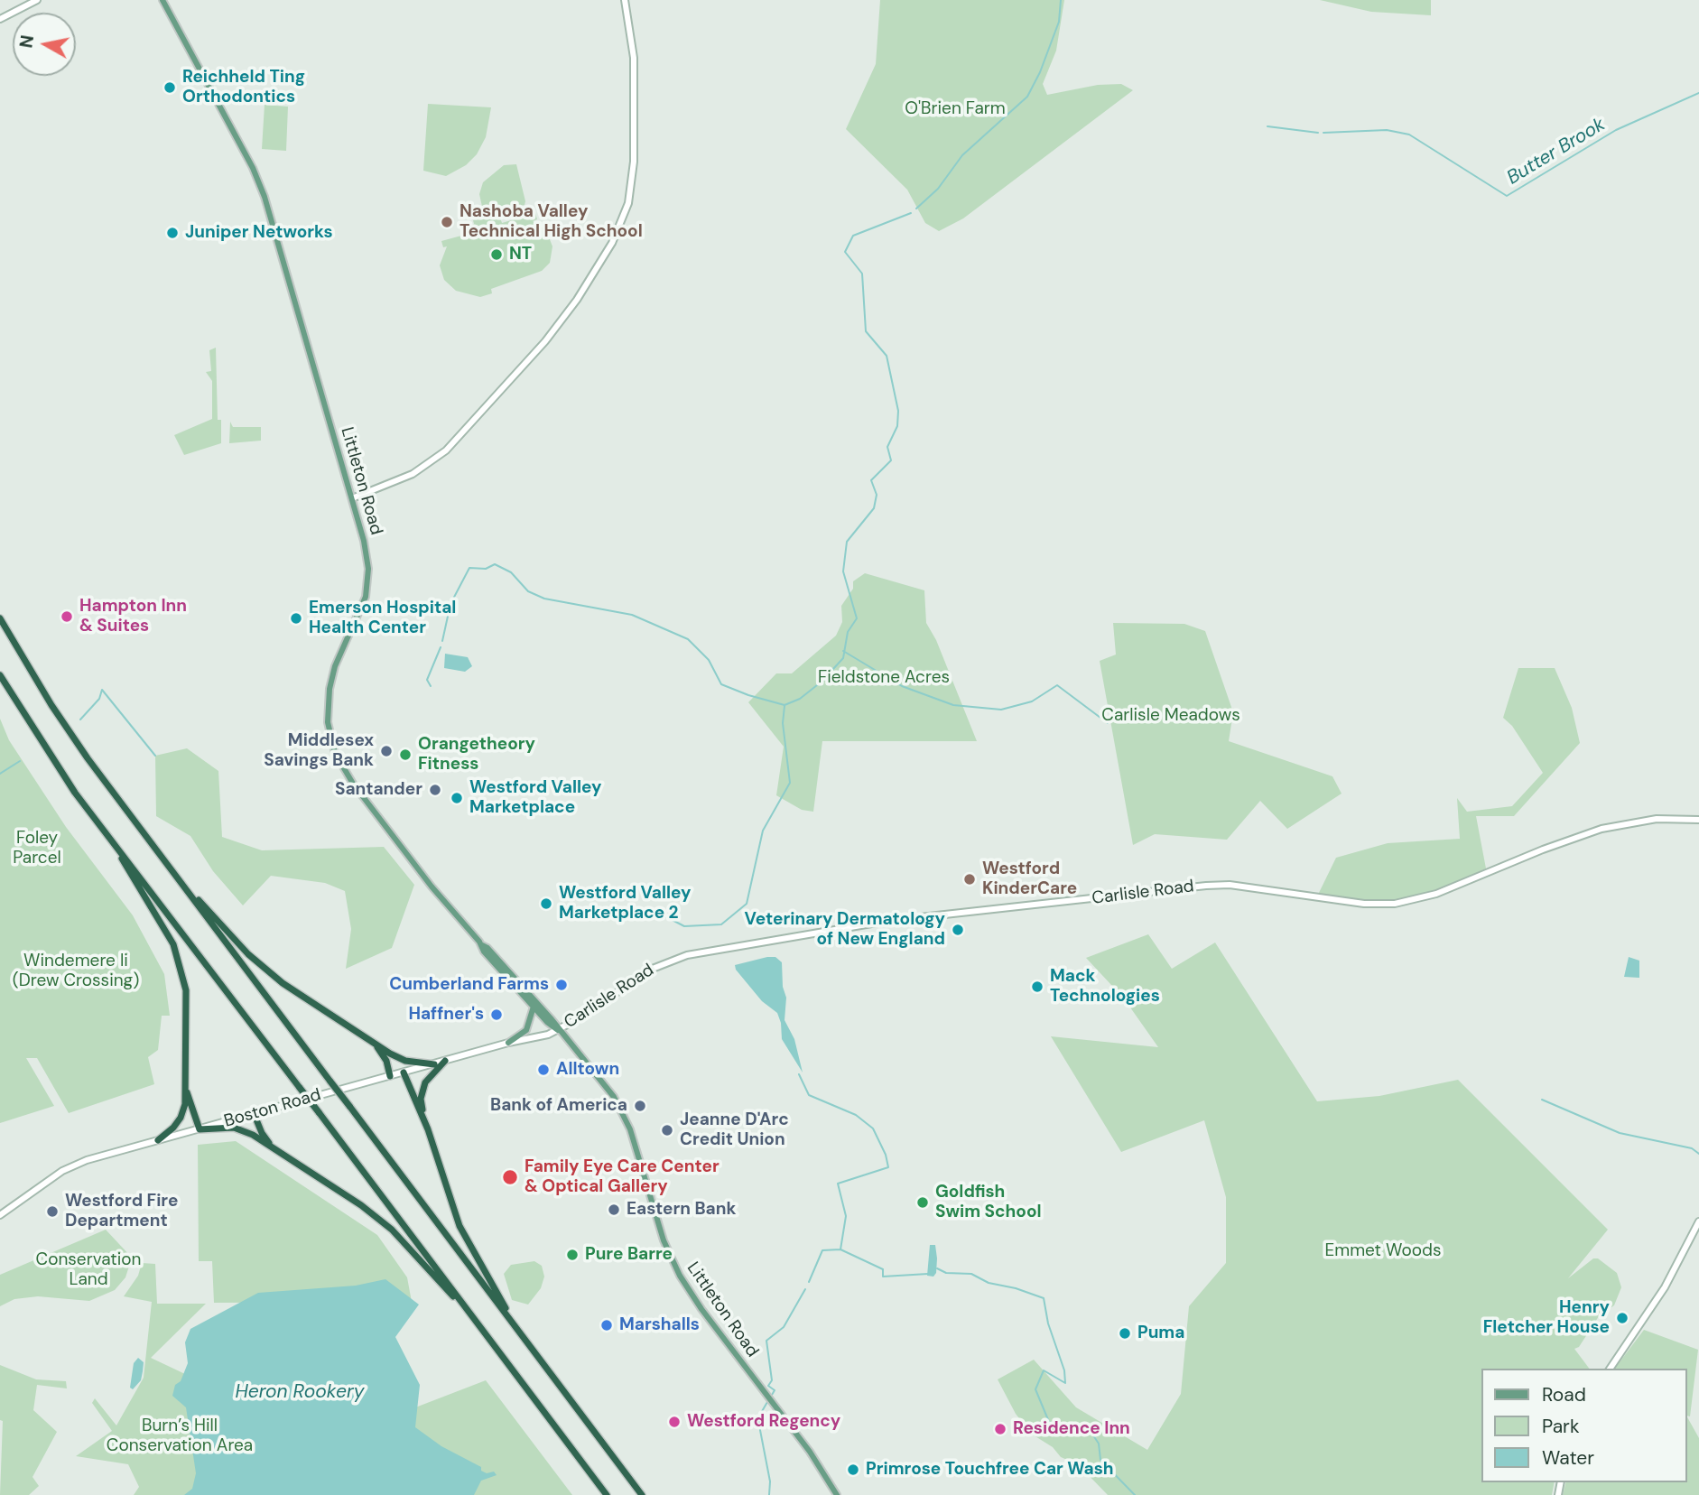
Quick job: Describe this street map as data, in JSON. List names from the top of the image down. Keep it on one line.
{"streets":{"main road":["Littleton Road","Carlisle Road","Boston Road"]},"crossings":[["Littleton Road","Carlisle Road"],["Littleton Road","Boston Road"],["Carlisle Road","Boston Road"]],"water":["Butter Brook","Heron Rookery"],"parks":["O'Brien Farm","Fieldstone Acres","Carlisle Meadows","Foley Parcel","Windemere Ii (Drew Crossing)","Emmet Woods","Conservation Land","Burn’s Hill Conservation Area"],"places":["Reichheld Ting Orthodontics","Nashoba Valley Technical High School","Juniper Networks","NT","Hampton Inn & Suites","Emerson Hospital Health Center","Middlesex Savings Bank","Orangetheory Fitness","Santander","Westford Valley Marketplace","Westford KinderCare","Westford Valley Marketplace 2","Veterinary Dermatology of New England","Cumberland Farms","Mack Technologies","Haffner's","Alltown","Bank of America","Jeanne D'Arc Credit Union","Family Eye Care Center & Optical Gallery","Goldfish Swim School","Eastern Bank","Westford Fire Department","Pure Barre","Henry Fletcher House","Marshalls","Puma","Westford Regency","Residence Inn","Primrose Touchfree Car Wash"],"legend":["Road","Park","Water"],"north":"left"}
